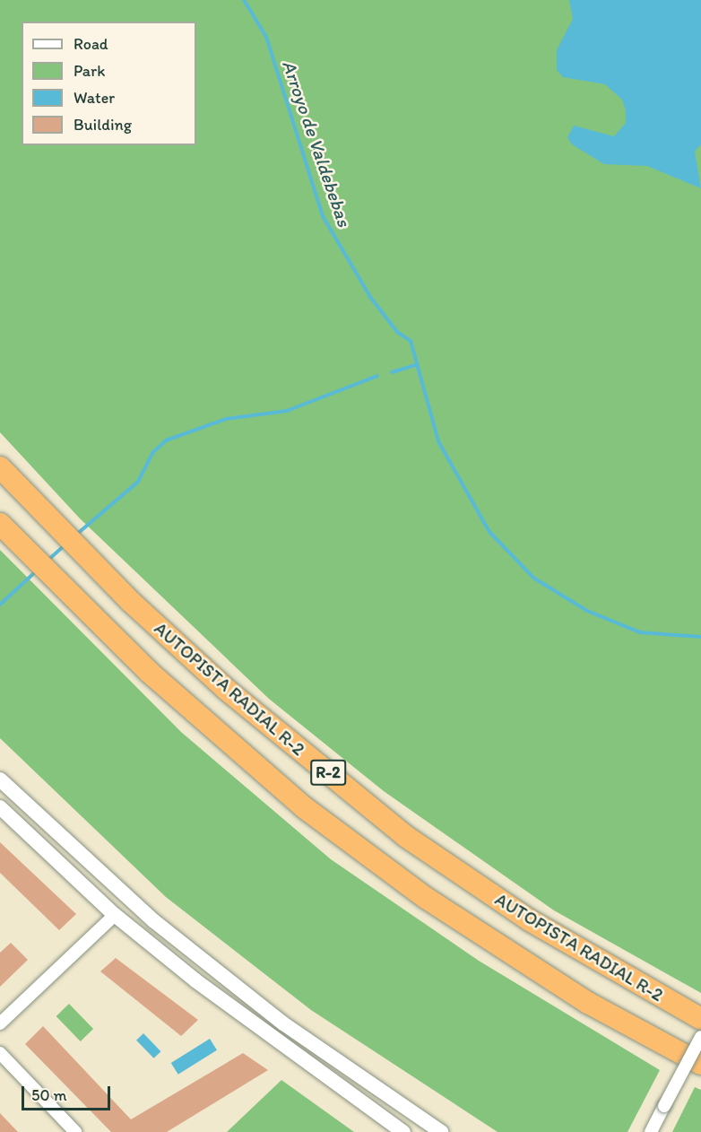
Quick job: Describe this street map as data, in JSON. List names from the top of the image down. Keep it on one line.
{"streets":{"highway":["AUTOPISTA RADIAL R-2","R-2"]},"water":["Arroyo de Valdebebas"],"legend":["Road","Park","Water","Building"],"scale_bar":"50 m"}
